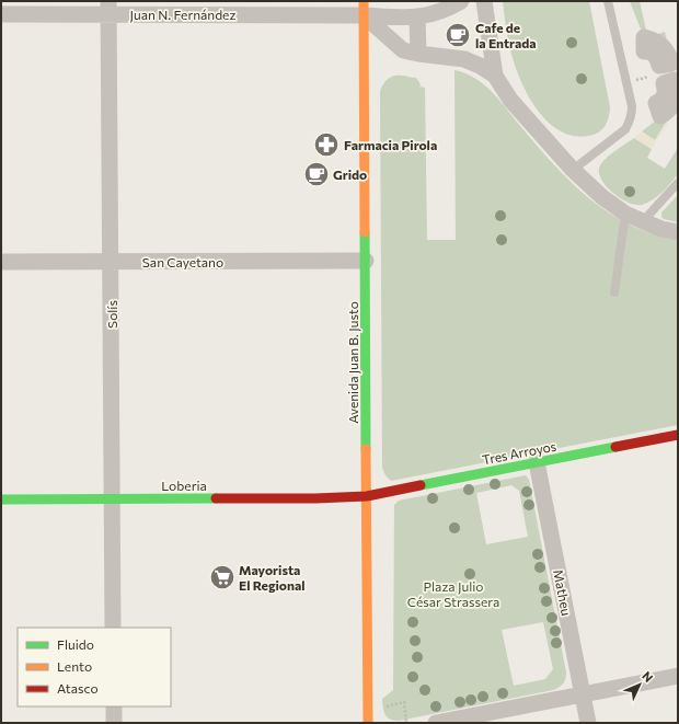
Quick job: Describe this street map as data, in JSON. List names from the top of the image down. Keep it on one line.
{"streets":{"main road":["Avenida Juan B. Justo","Tres Arroyos","Loberia"],"street":["Juan N. Fernández","San Cayetano","Solís","Matheu"]},"crossings":[["Juan N. Fernández","Solís"],["Juan N. Fernández","Avenida Juan B. Justo"],["San Cayetano","Solís"],["San Cayetano","Avenida Juan B. Justo"],["Solís","Loberia"],["Avenida Juan B. Justo","Tres Arroyos"],["Avenida Juan B. Justo","Loberia"],["Tres Arroyos","Loberia"],["Tres Arroyos","Matheu"]],"parks":["Plaza Julio César Strassera"],"places":{"cafe":["Cafe de la Entrada","Grido"],"pharmacy":["Farmacia Pirola"],"supermarket":["Mayorista El Regional"]},"legend":["Fluido","Lento","Atasco"],"north":"top right"}
